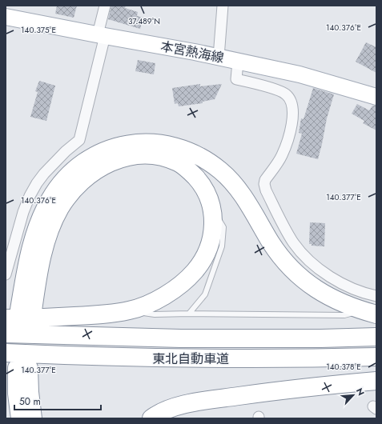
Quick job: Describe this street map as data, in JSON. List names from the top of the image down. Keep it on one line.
{"streets":{"highway":["東北自動車道"],"main road":["本宮熱海線"]},"scale_bar":"50 m","north":"top right","coordinates":["37.489°N","140.376°E","140.375°E","140.377°E","140.378°E"]}
